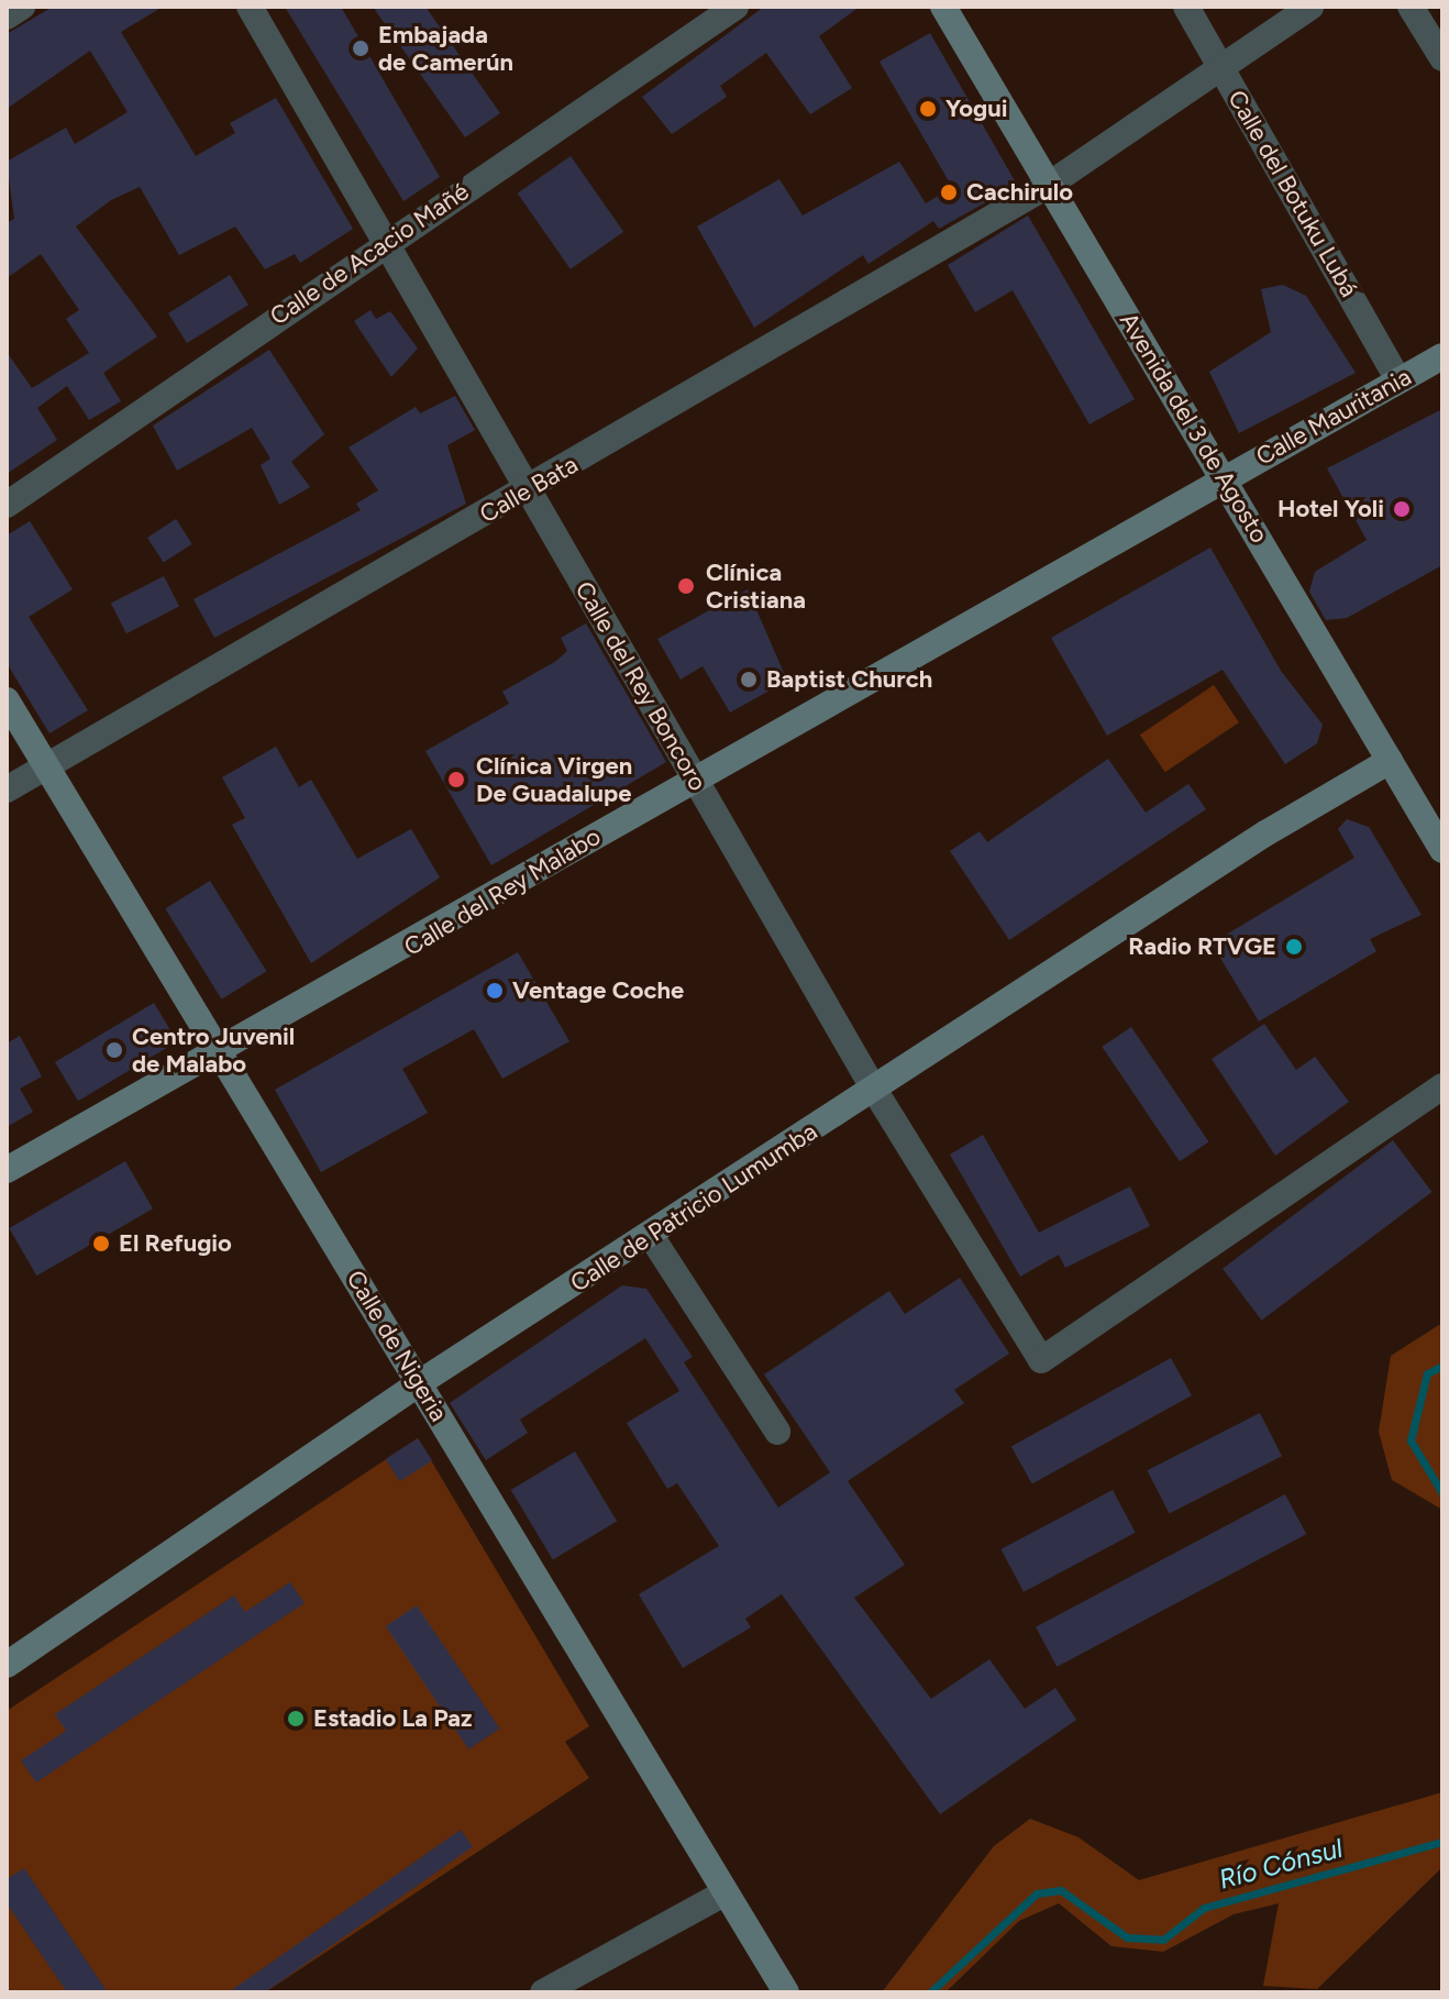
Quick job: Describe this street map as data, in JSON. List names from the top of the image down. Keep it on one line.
{"streets":{"street":["Calle del Botuku Lubá","Calle de Acacio Mañé","Calle Mauritania","Avenida del 3 de Agosto","Calle Bata","Calle del Rey Boncoro","Calle del Rey Malabo","Calle de Patricio Lumumba","Calle de Nigeria"]},"crossings":[["Calle del Botuku Lubá","Calle Mauritania"],["Calle del Botuku Lubá","Calle Bata"],["Calle de Acacio Mañé","Calle del Rey Boncoro"],["Calle Mauritania","Avenida del 3 de Agosto"],["Calle Mauritania","Calle del Rey Malabo"],["Avenida del 3 de Agosto","Calle Bata"],["Avenida del 3 de Agosto","Calle del Rey Malabo"],["Avenida del 3 de Agosto","Calle de Patricio Lumumba"],["Calle Bata","Calle del Rey Boncoro"],["Calle Bata","Calle de Nigeria"],["Calle del Rey Boncoro","Calle del Rey Malabo"],["Calle del Rey Boncoro","Calle de Patricio Lumumba"],["Calle del Rey Malabo","Calle de Nigeria"],["Calle de Patricio Lumumba","Calle de Nigeria"]],"water":["Río Cónsul"],"places":["Embajada de Camerún","Yogui","Cachirulo","Hotel Yoli","Clínica Cristiana","Baptist Church","Clínica Virgen De Guadalupe","Radio RTVGE","Ventage Coche","Centro Juvenil de Malabo","El Refugio","Estadio La Paz"]}
